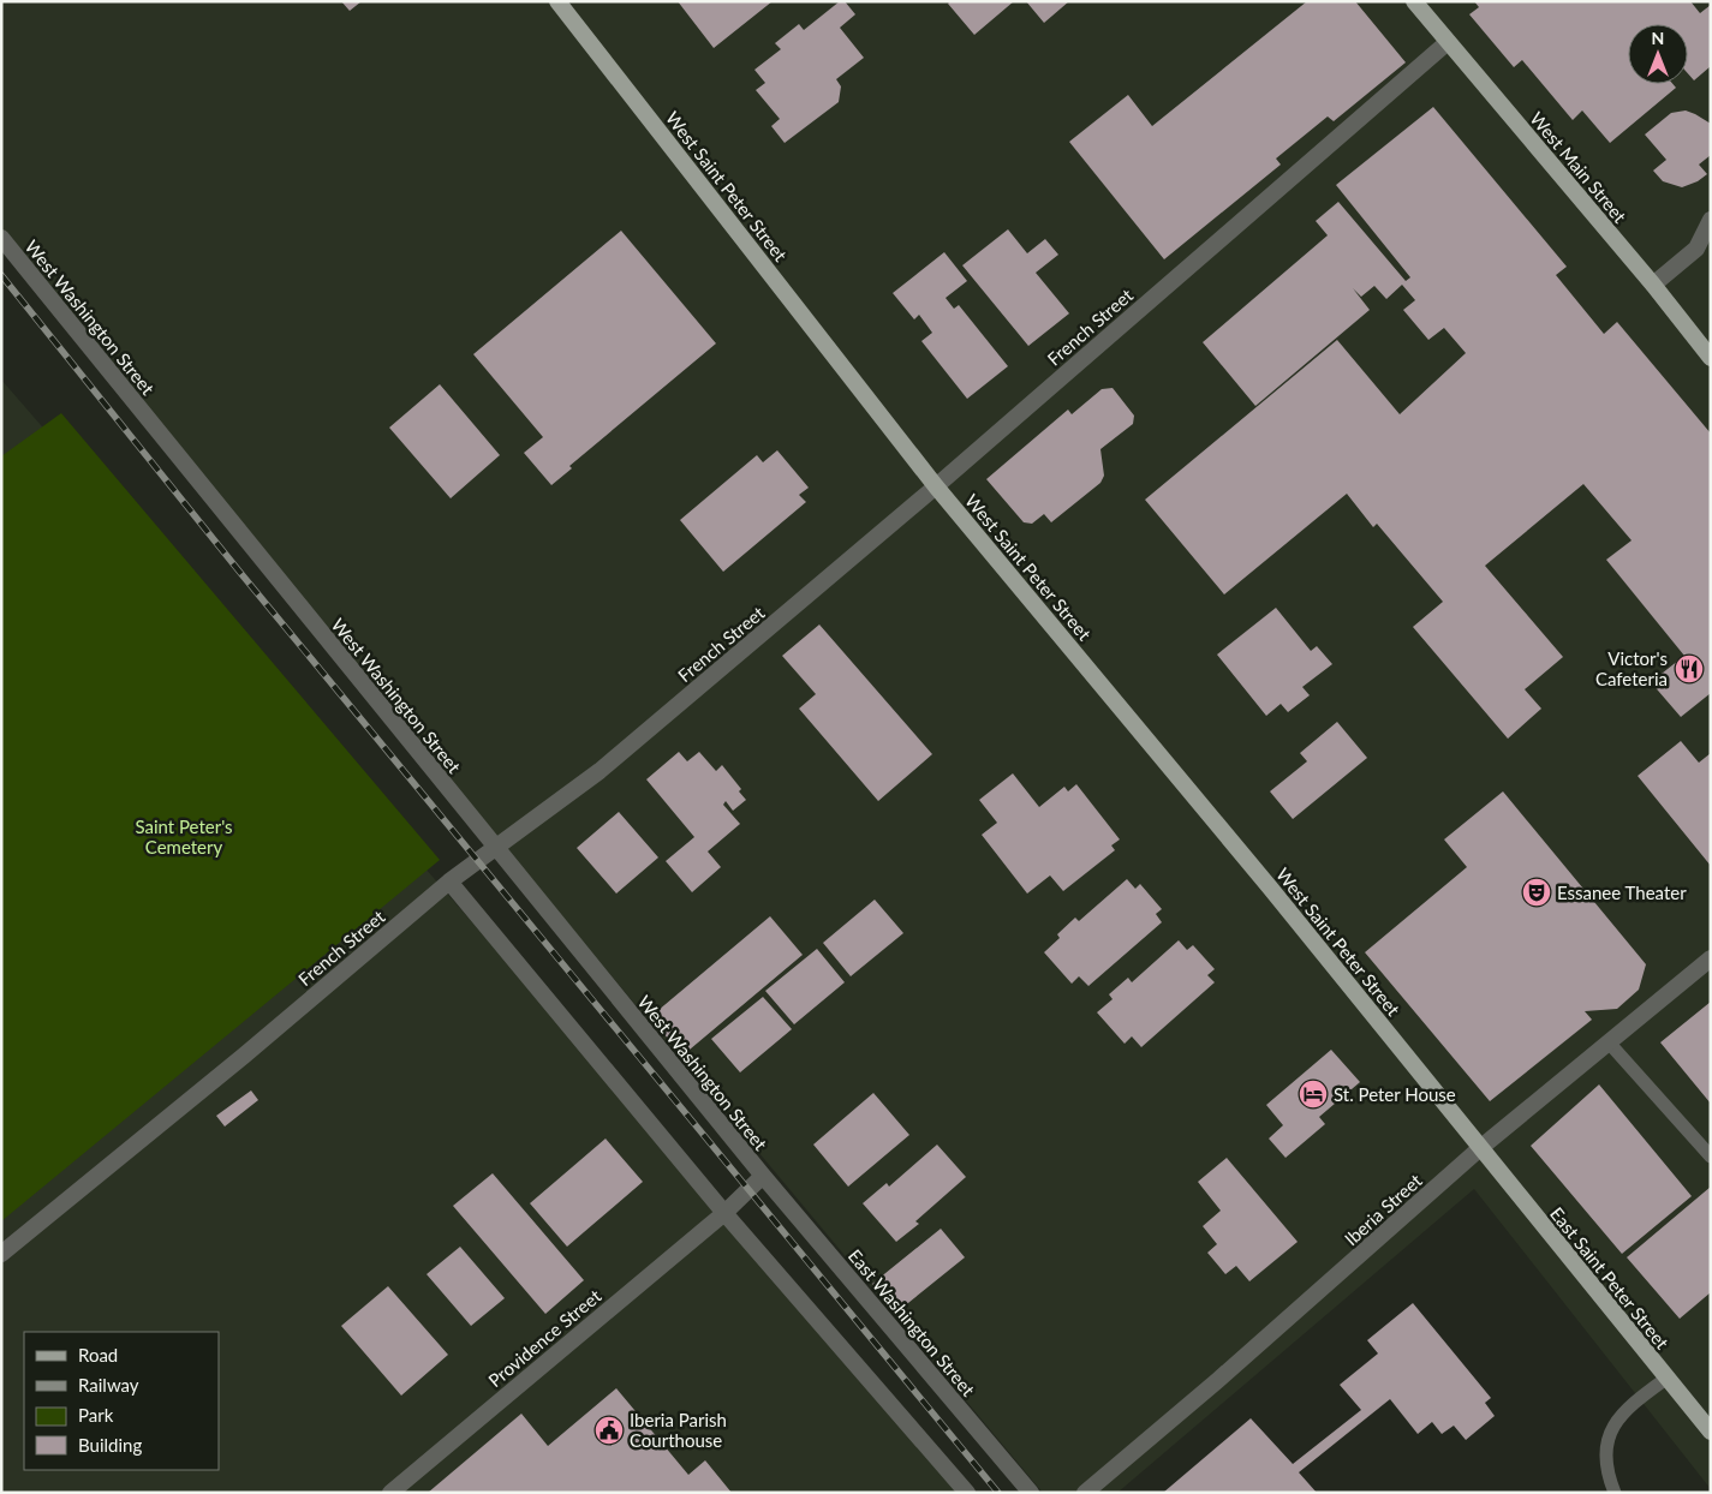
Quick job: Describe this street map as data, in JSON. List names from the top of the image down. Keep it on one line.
{"streets":{"main road":["West Main Street","West Saint Peter Street","East Saint Peter Street"],"street":["West Washington Street","French Street","Iberia Street","East Washington Street","Providence Street"]},"crossings":[["West Main Street","French Street"],["West Saint Peter Street","French Street"],["West Saint Peter Street","Iberia Street"],["West Saint Peter Street","East Saint Peter Street"],["West Washington Street","French Street"],["West Washington Street","East Washington Street"],["West Washington Street","Providence Street"],["Iberia Street","East Saint Peter Street"],["East Washington Street","Providence Street"]],"parks":["Saint Peter's Cemetery"],"places":{"restaurant":["Victor's Cafeteria"],"theatre":["Essanee Theater"],"hotel":["St. Peter House"],"public building":["Iberia Parish Courthouse"]},"legend":["Road","Railway","Park","Building"],"north":"top"}
